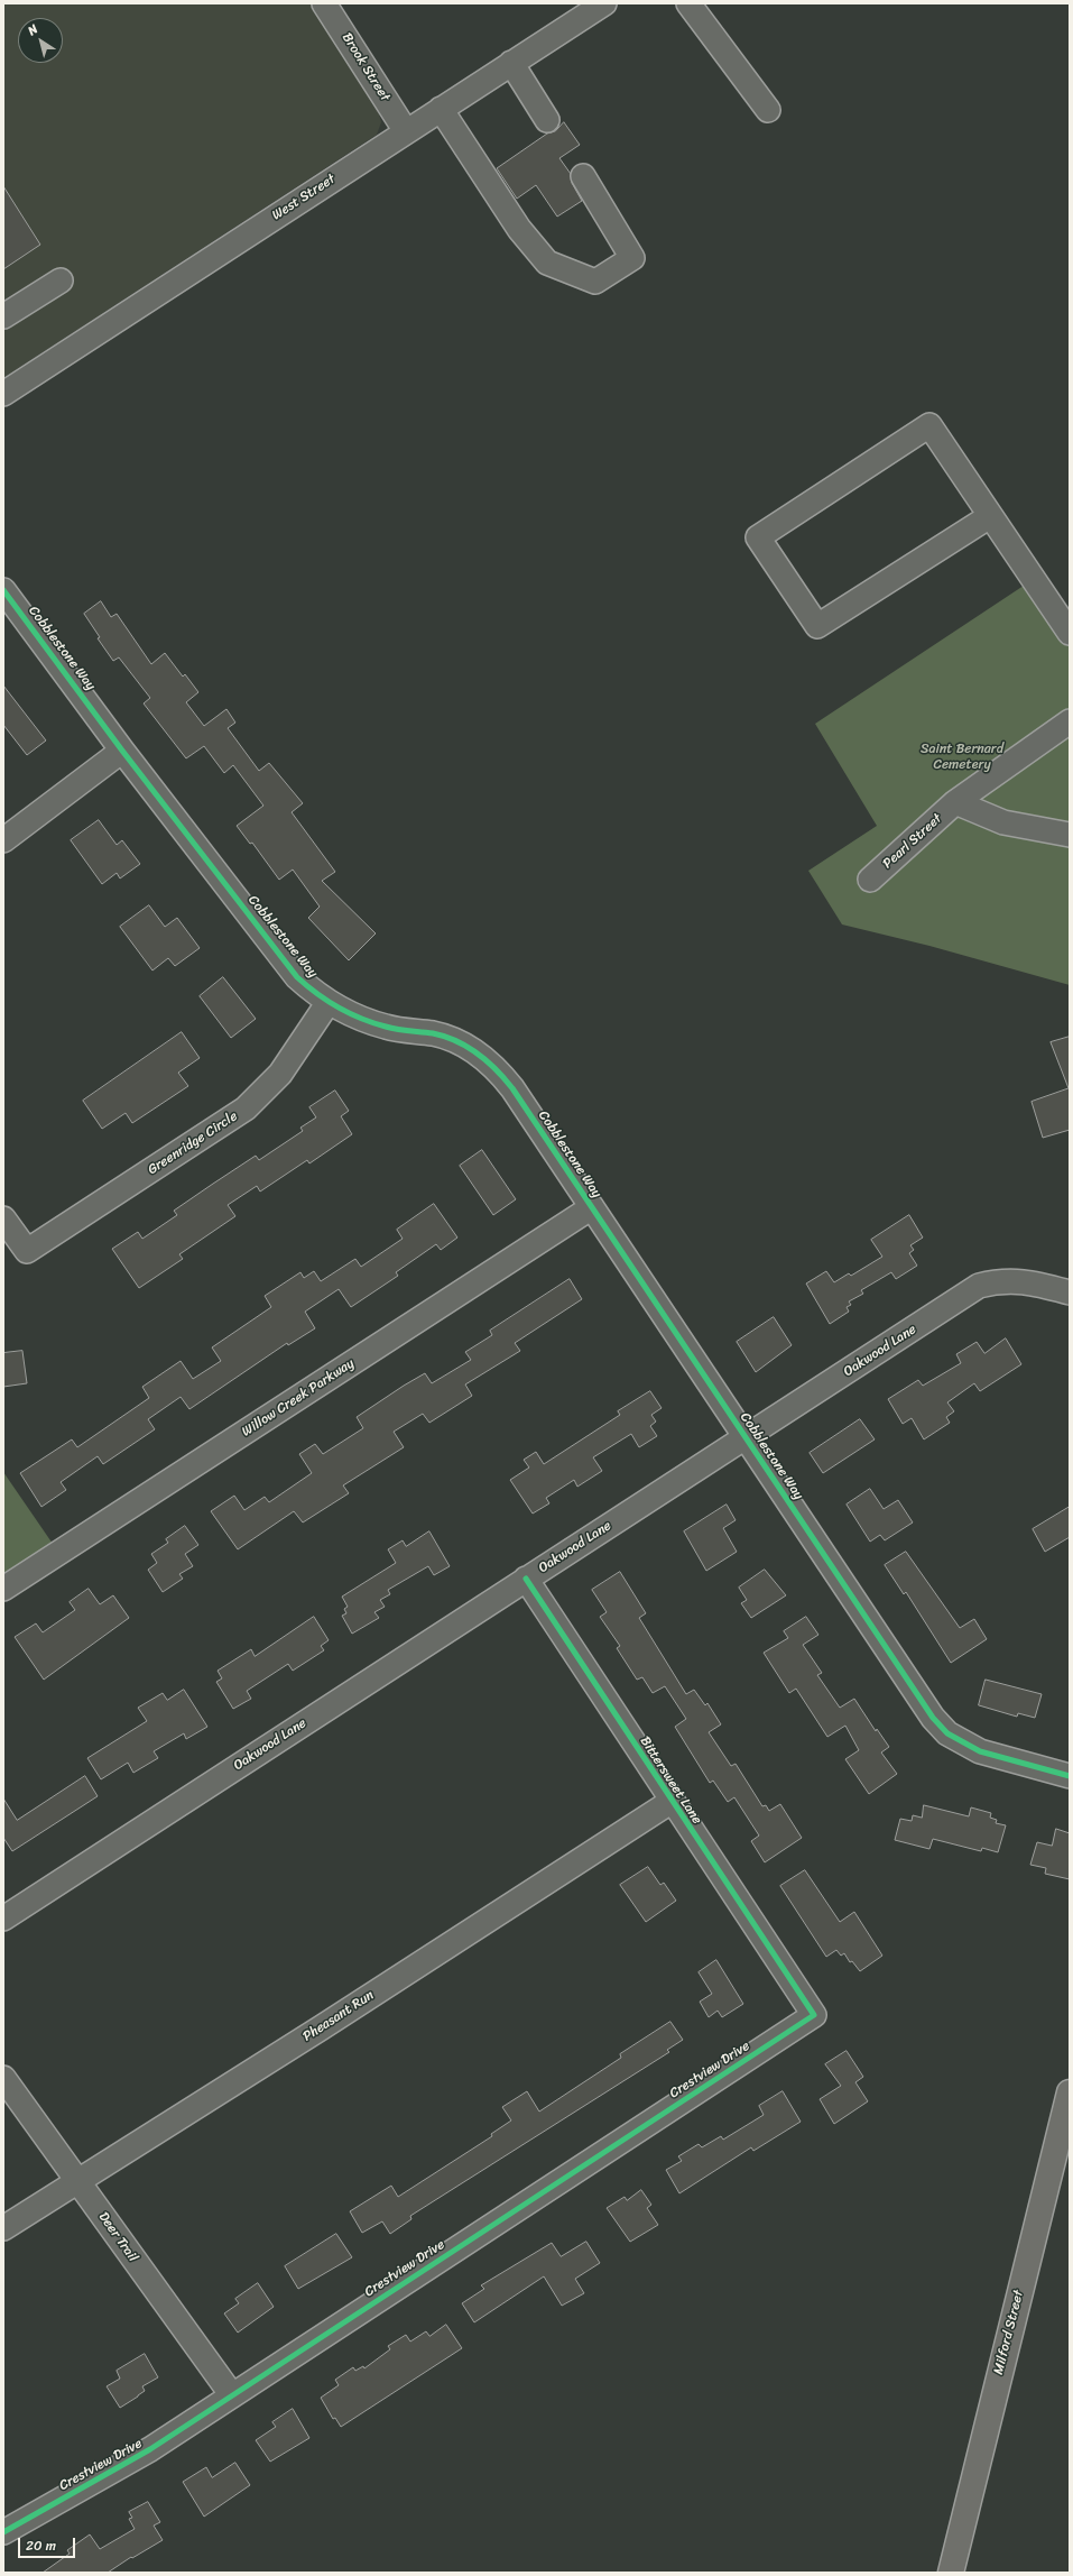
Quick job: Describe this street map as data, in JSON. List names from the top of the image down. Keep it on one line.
{"streets":{"main road":["Milford Street"],"street":["Brook Street","West Street","Cobblestone Way","Pearl Street","Greenridge Circle","Oakwood Lane","Willow Creek Parkway","Bittersweet Lane","Pheasant Run","Crestview Drive","Deer Trail"]},"crossings":[["Brook Street","West Street"],["Cobblestone Way","Greenridge Circle"],["Cobblestone Way","Oakwood Lane"],["Cobblestone Way","Willow Creek Parkway"],["Oakwood Lane","Bittersweet Lane"],["Bittersweet Lane","Pheasant Run"],["Bittersweet Lane","Crestview Drive"],["Pheasant Run","Deer Trail"],["Crestview Drive","Deer Trail"]],"parks":["Saint Bernard Cemetery"],"scale_bar":"20 m","north":"top left"}
